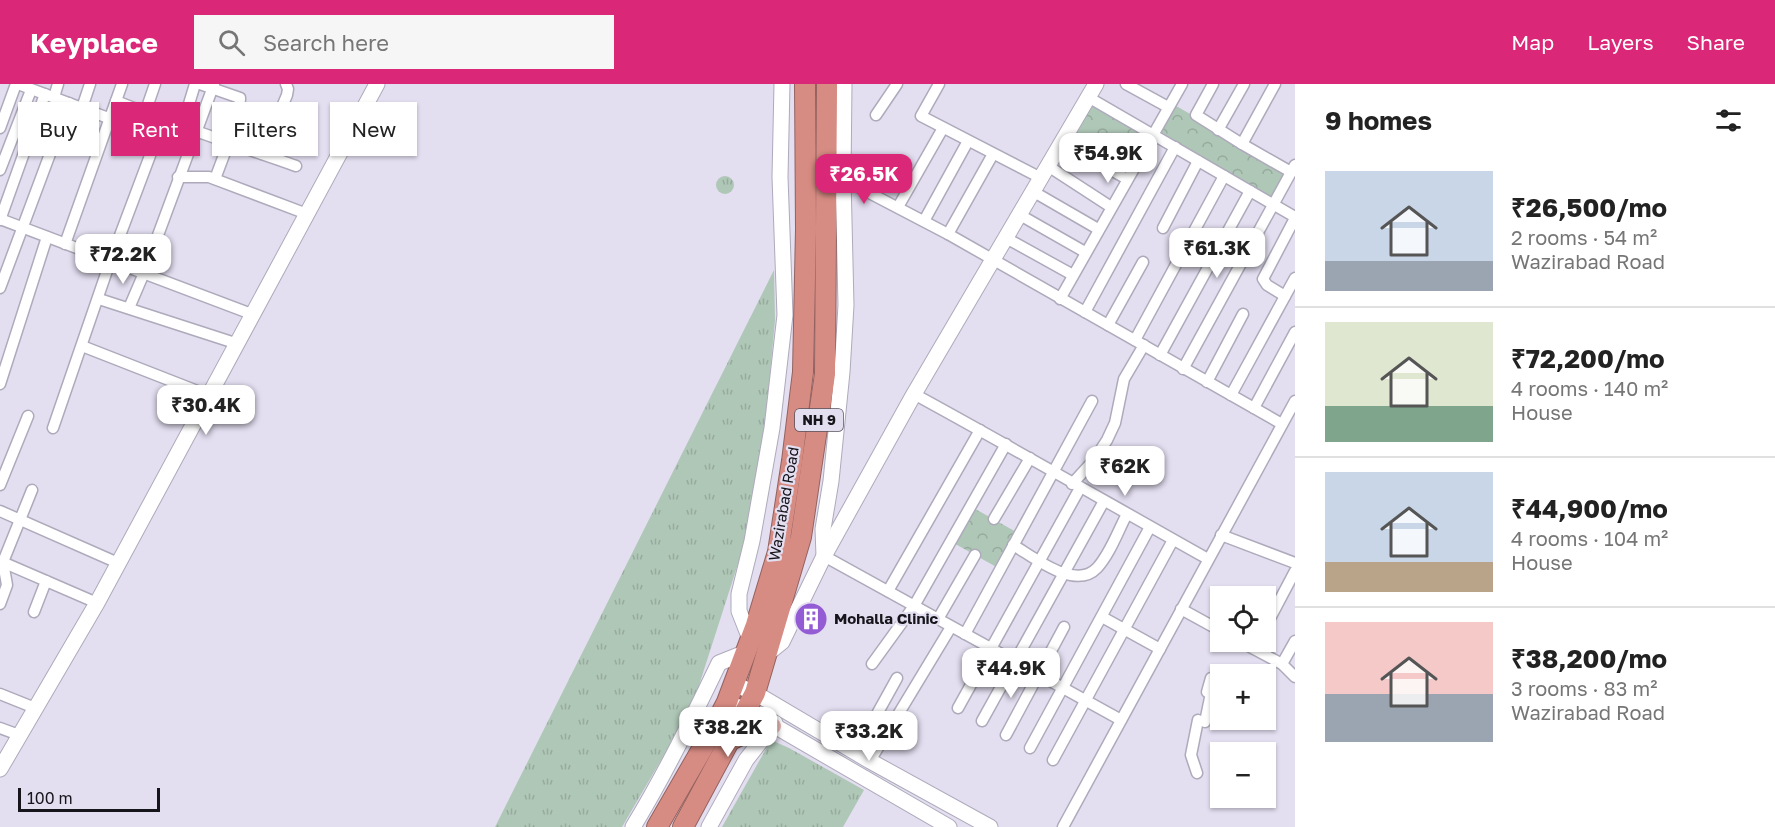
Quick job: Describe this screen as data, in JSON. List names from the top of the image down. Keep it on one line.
{"streets":{"highway":["NH 9","Wazirabad Road"]},"places":{"building":["Mohalla Clinic"]},"scale_bar":"100 m","page":{"header":"Keyplace","search":"Search here","nav":["Map","Layers","Share"],"heading":"9 homes","chip":["Buy","Rent","Filters","New"],"price":["₹54.9K","₹26.5K","₹61.3K","₹72.2K","₹30.4K","₹62K","₹44.9K","₹38.2K","₹33.2K"],"list":[{"name":"₹26,500/mo","note":"2 rooms · 54 m² · Wazirabad Road"},{"name":"₹72,200/mo","note":"4 rooms · 140 m² · House"},{"name":"₹44,900/mo","note":"4 rooms · 104 m² · House"},{"name":"₹38,200/mo","note":"3 rooms · 83 m² · Wazirabad Road"}],"map_buttons":["+","−"],"scale":"100 m"}}
